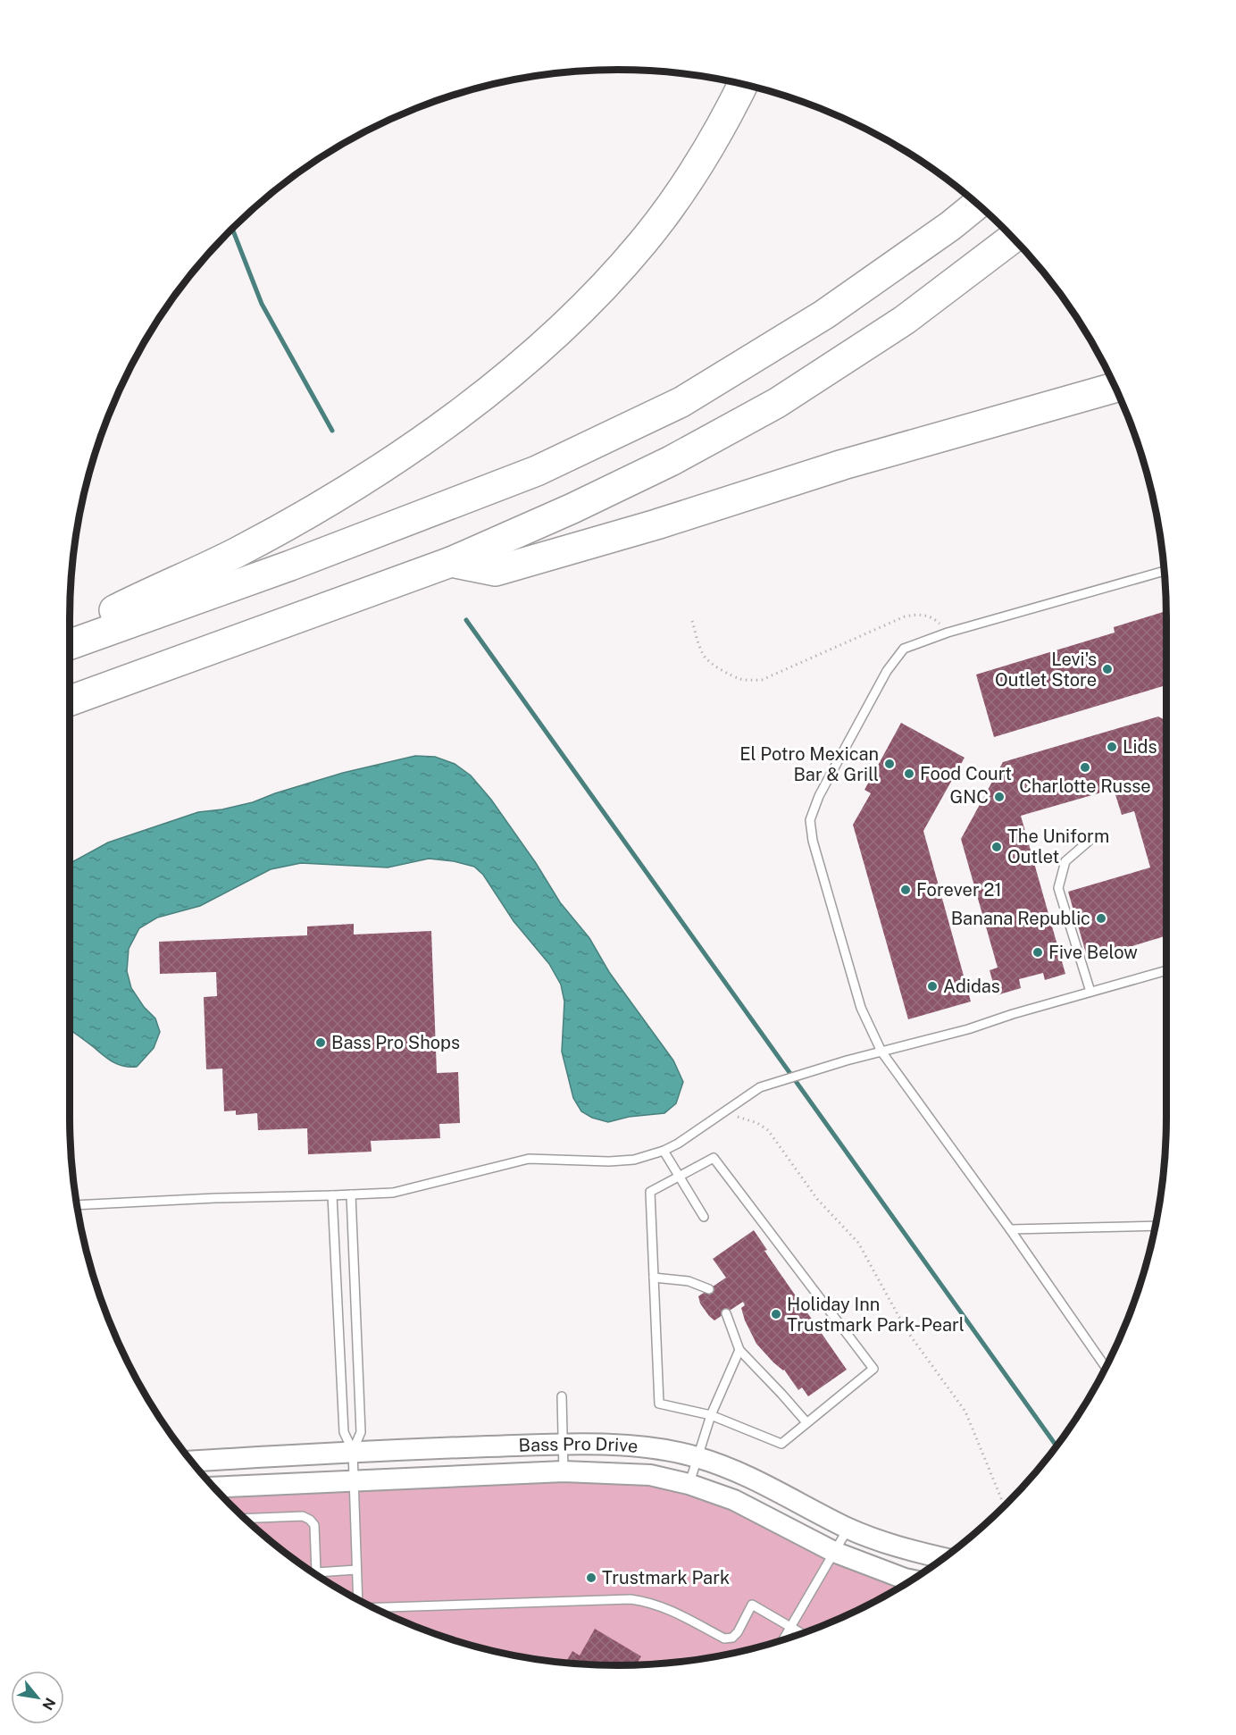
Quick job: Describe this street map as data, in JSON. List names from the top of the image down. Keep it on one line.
{"streets":{"street":["Bass Pro Drive"]},"places":["Levi's Outlet Store","Lids","El Potro Mexican Bar & Grill","Charlotte Russe","Food Court","GNC","The Uniform Outlet","Forever 21","Banana Republic","Five Below","Adidas","Bass Pro Shops","Holiday Inn Trustmark Park-Pearl","Trustmark Park"],"north":"bottom right"}
